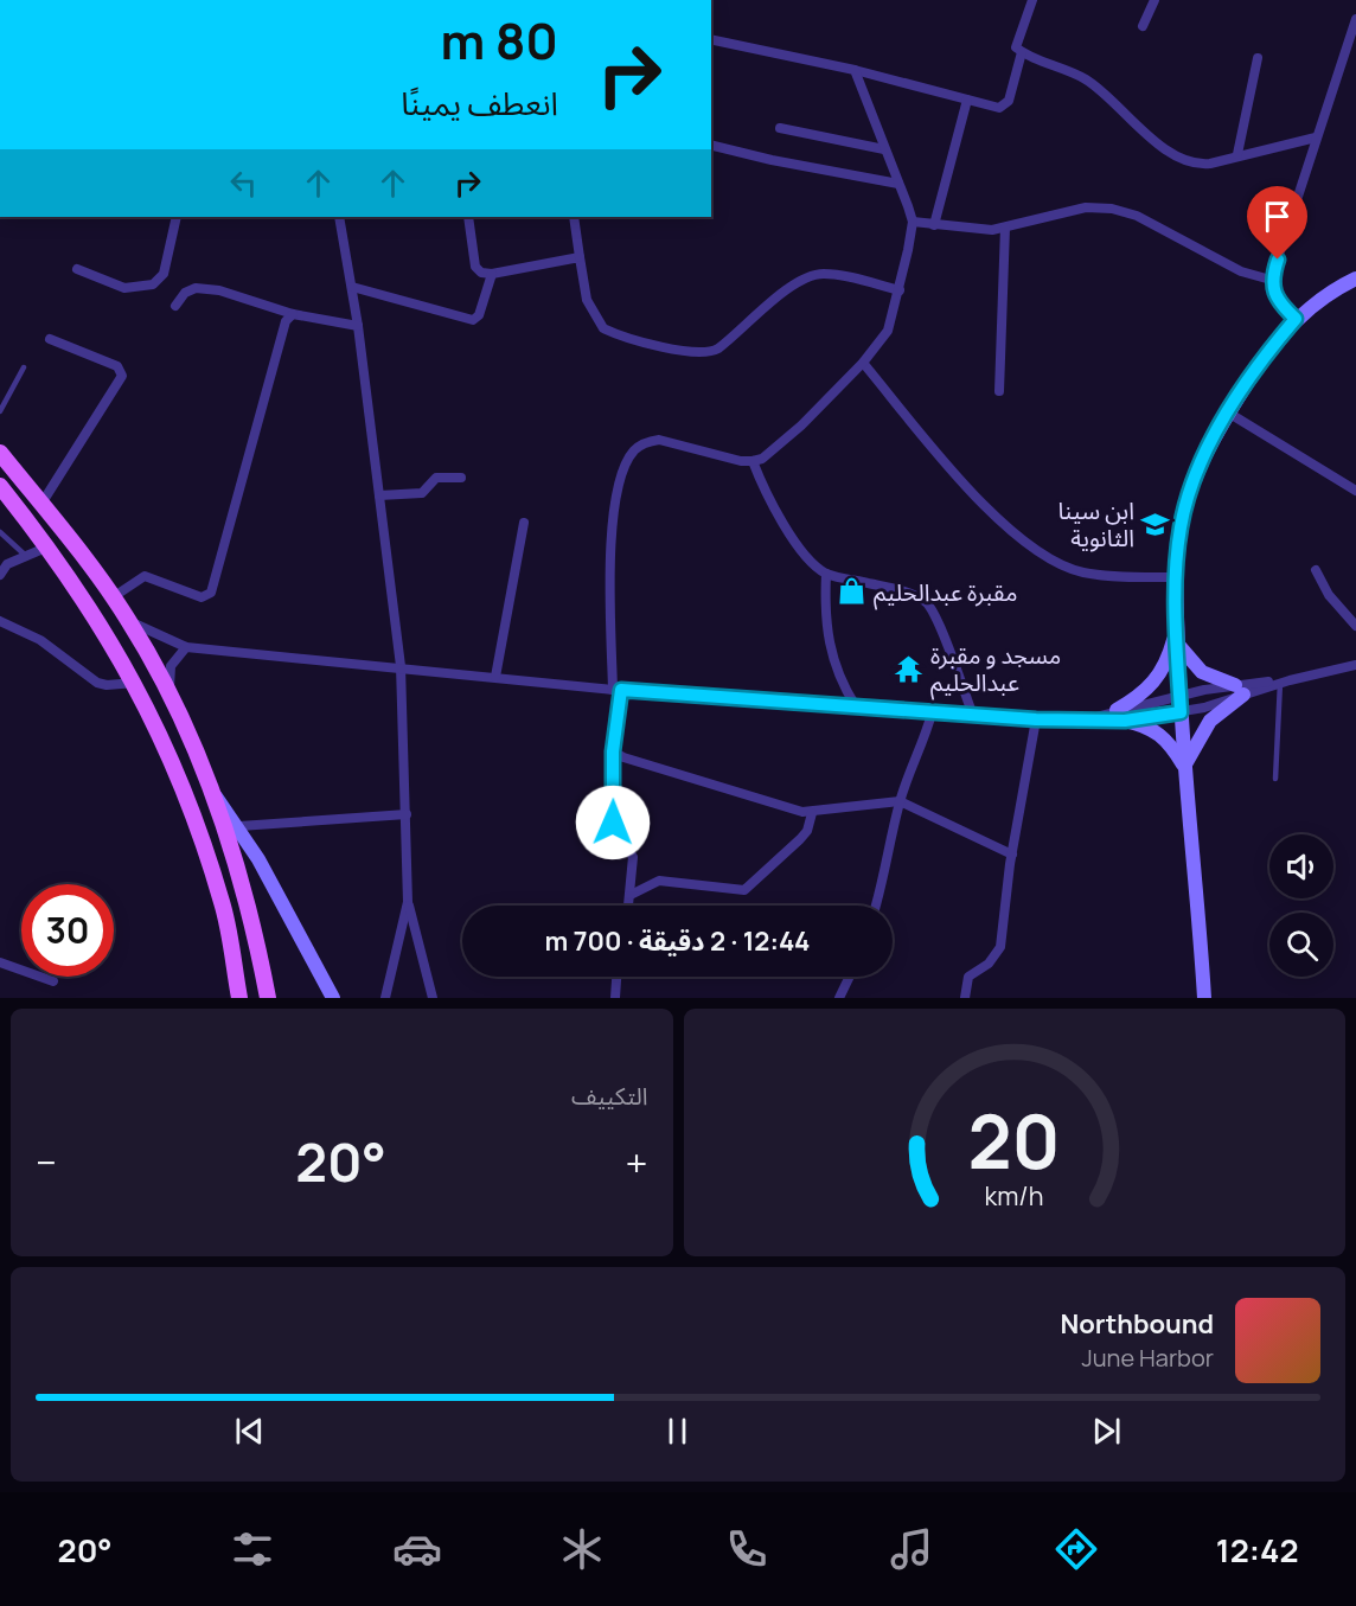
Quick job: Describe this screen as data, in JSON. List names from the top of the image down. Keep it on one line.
{"places":{"school or university":["ابن سينا الثانوية"],"shop":["مقبرة عبدالحليم"],"temple":["مسجد و مقبرة عبدالحليم"]},"page":{"turn":["80 m","انعطف يمينًا"],"limit":"30","trip":"12:44 · 2 دقيقة · 700 m","tile":"التكييف","heat":["−","20°","+"],"song":["Northbound","June Harbor"],"tabs":["12:42","20°"],"gauge":["20","km/h"]}}
